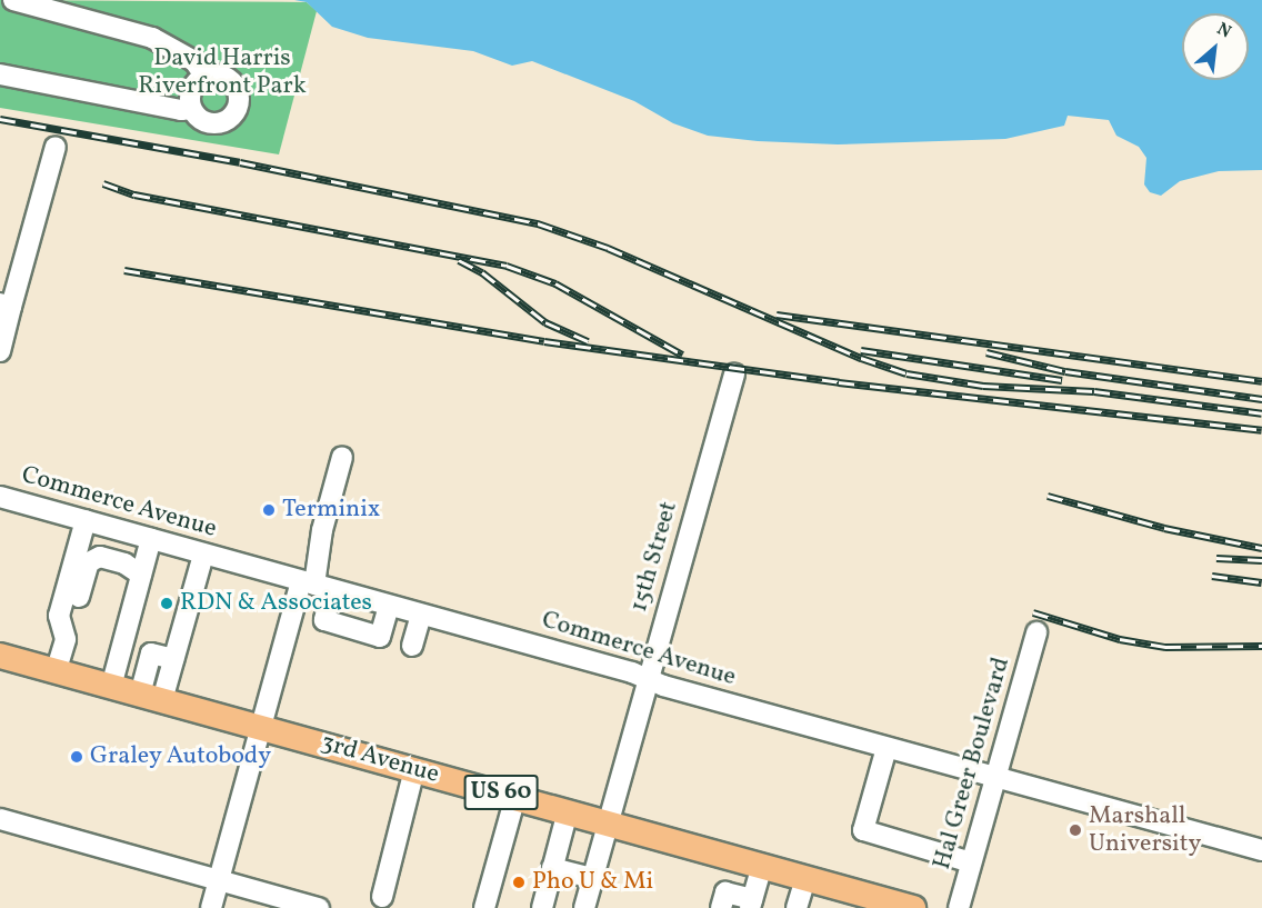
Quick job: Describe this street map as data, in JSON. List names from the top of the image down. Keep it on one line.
{"streets":{"main road":["3rd Avenue","US 60"],"street":["Commerce Avenue","15th Street","Hal Greer Boulevard"]},"crossings":[["Commerce Avenue","15th Street"],["Commerce Avenue","Hal Greer Boulevard"],["15th Street","3rd Avenue"]],"parks":["David Harris Riverfront Park"],"places":["Terminix","RDN & Associates","Graley Autobody","Marshall University","Pho U & Mi"],"north":"top right"}
